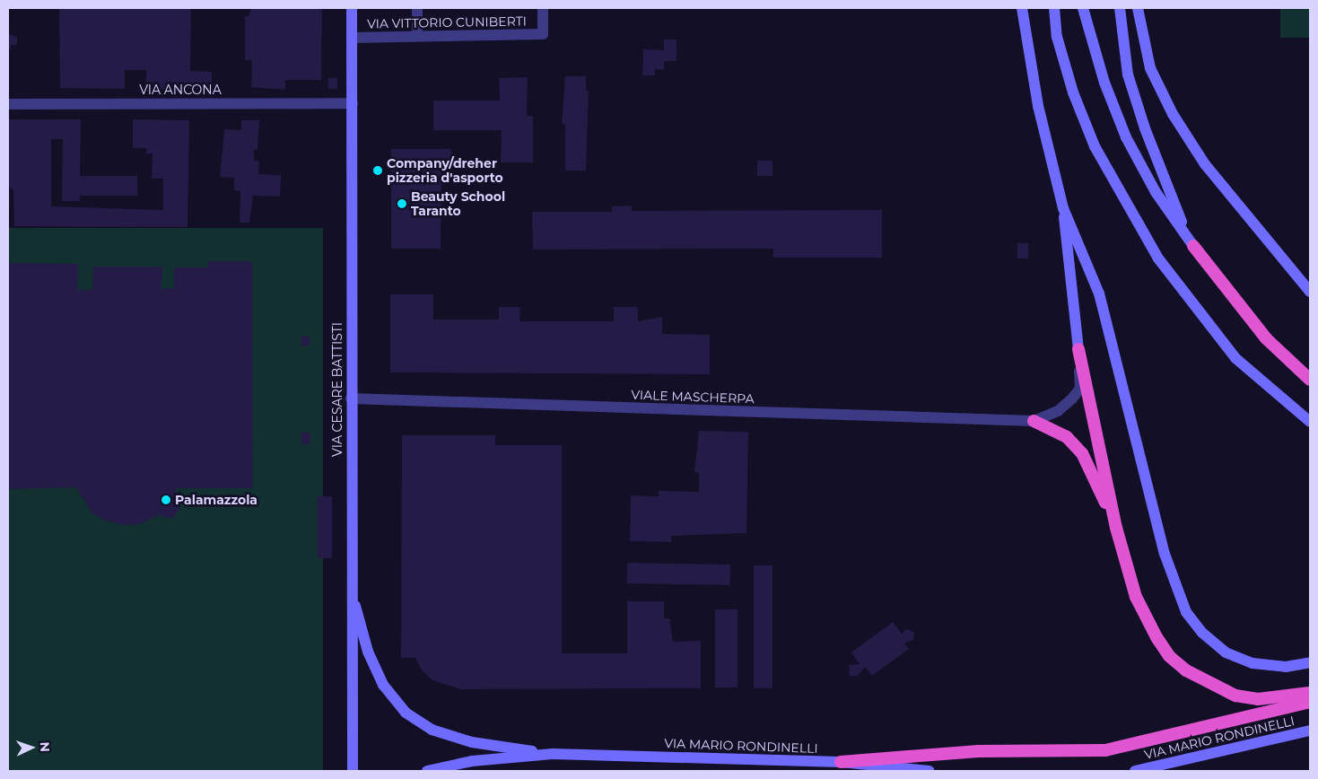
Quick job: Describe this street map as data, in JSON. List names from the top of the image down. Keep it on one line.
{"streets":{"main road":["VIA CESARE BATTISTI","VIA MARIO RONDINELLI"],"street":["VIA VITTORIO CUNIBERTI","VIA ANCONA","VIALE MASCHERPA"]},"crossings":[["VIA VITTORIO CUNIBERTI","VIA CESARE BATTISTI"],["VIA ANCONA","VIA CESARE BATTISTI"],["VIA CESARE BATTISTI","VIALE MASCHERPA"],["VIA CESARE BATTISTI","VIA MARIO RONDINELLI"]],"places":["Company/dreher pizzeria d'asporto","Beauty School Taranto","Palamazzola"],"north":"right"}
